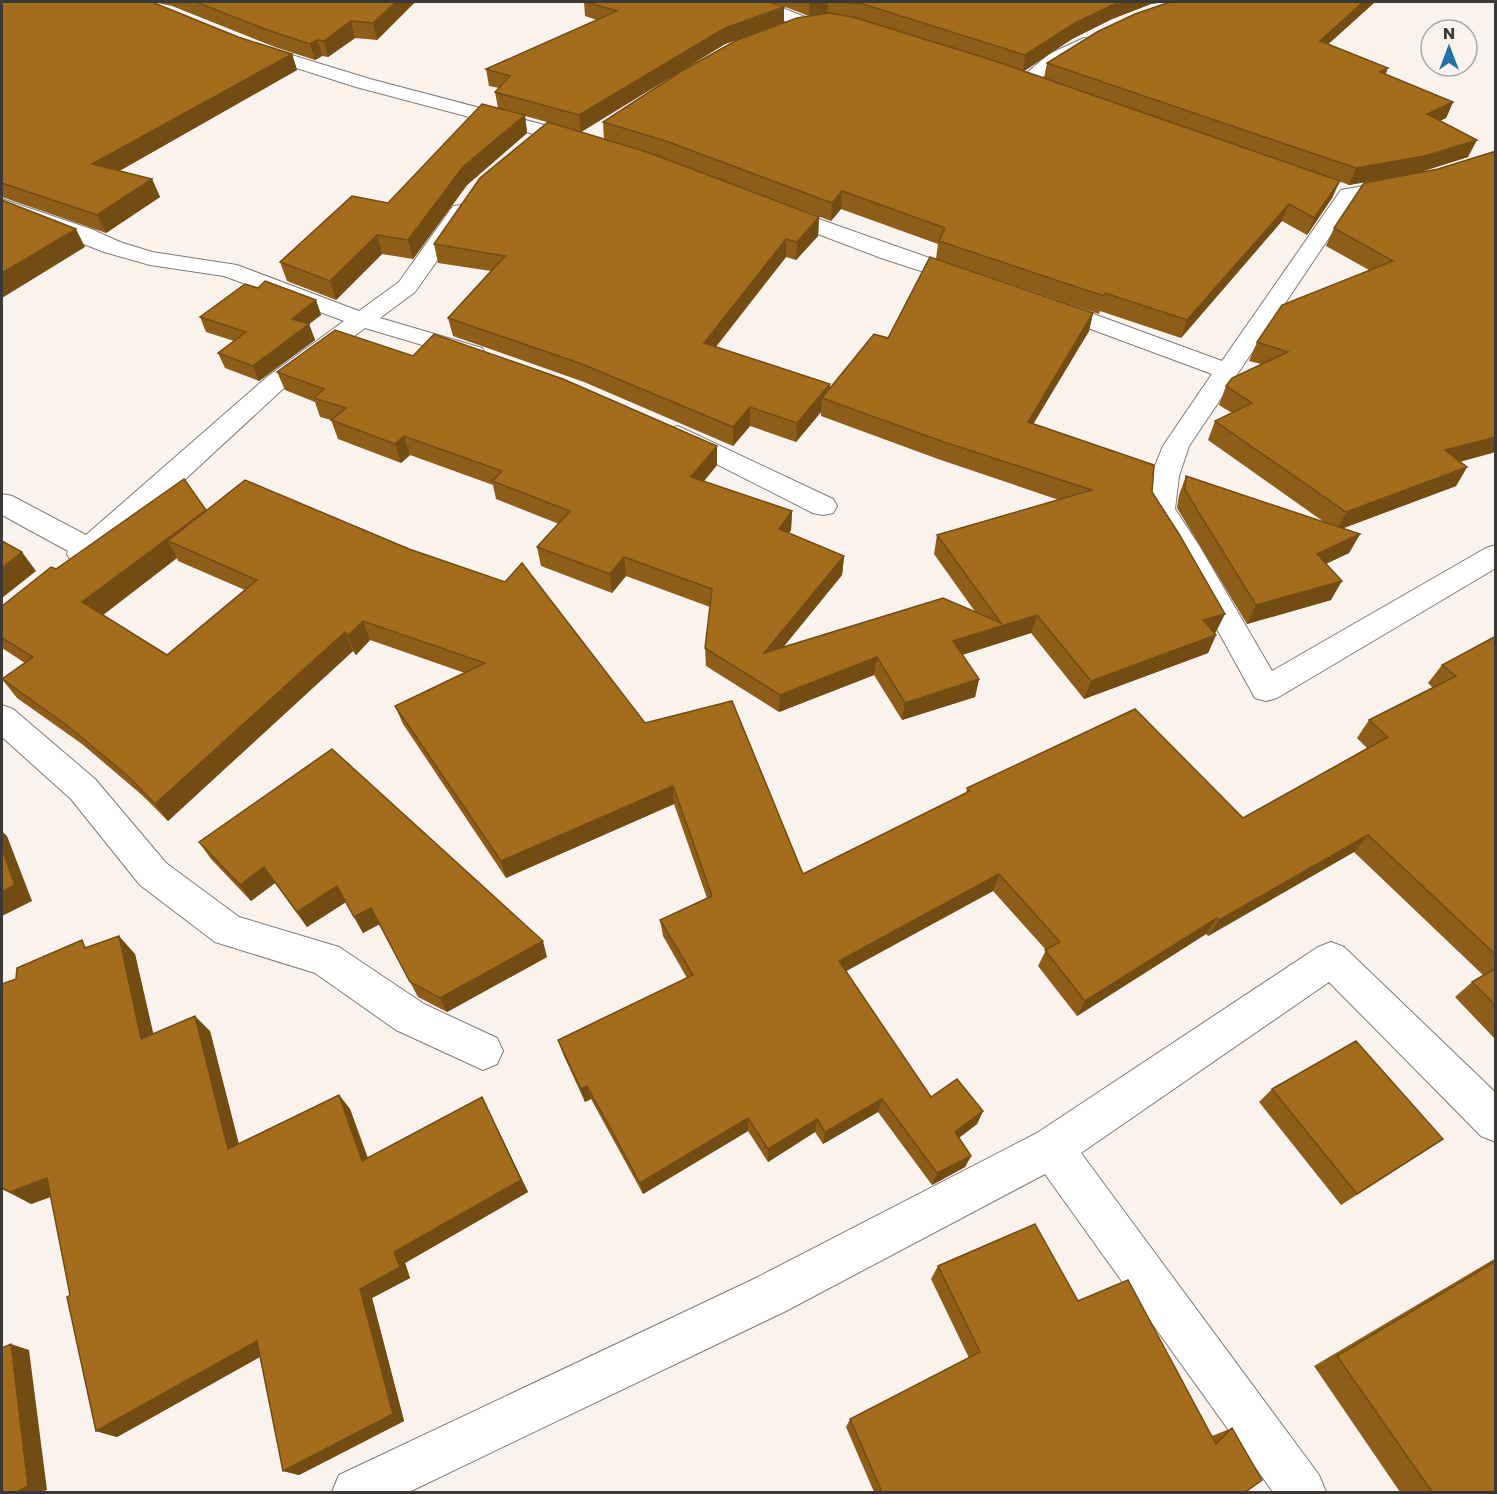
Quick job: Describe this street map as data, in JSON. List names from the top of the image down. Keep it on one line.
{"north":"top"}
